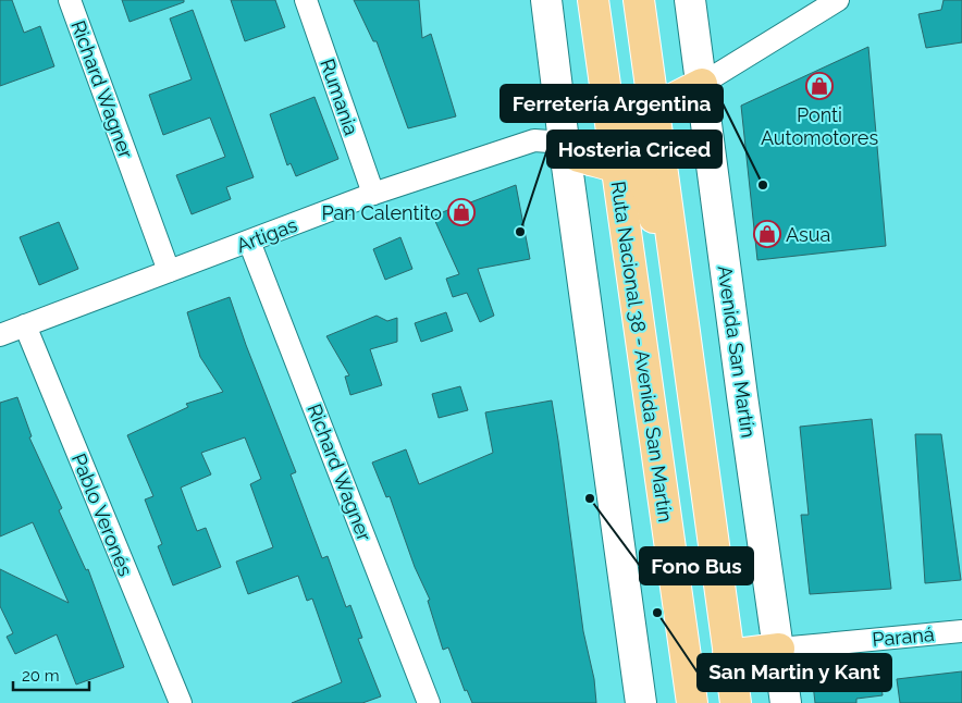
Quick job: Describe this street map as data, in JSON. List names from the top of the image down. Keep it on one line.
{"streets":{"main road":["Ruta Nacional 38 - Avenida San Martín","Avenida San Martín"],"street":["Richard Wagner","Rumania","Artigas","Pablo Veronés","Paraná"]},"crossings":[["Richard Wagner","Artigas"],["Rumania","Artigas"],["Artigas","Ruta Nacional 38 - Avenida San Martín"],["Artigas","Pablo Veronés"],["Avenida San Martín","Paraná"]],"places":{"shop":["Ponti Automotores","Pan Calentito","Asua"],"other":["Ferretería Argentina","Hosteria Criced","Fono Bus","San Martin y Kant"]},"scale_bar":"20 m"}
